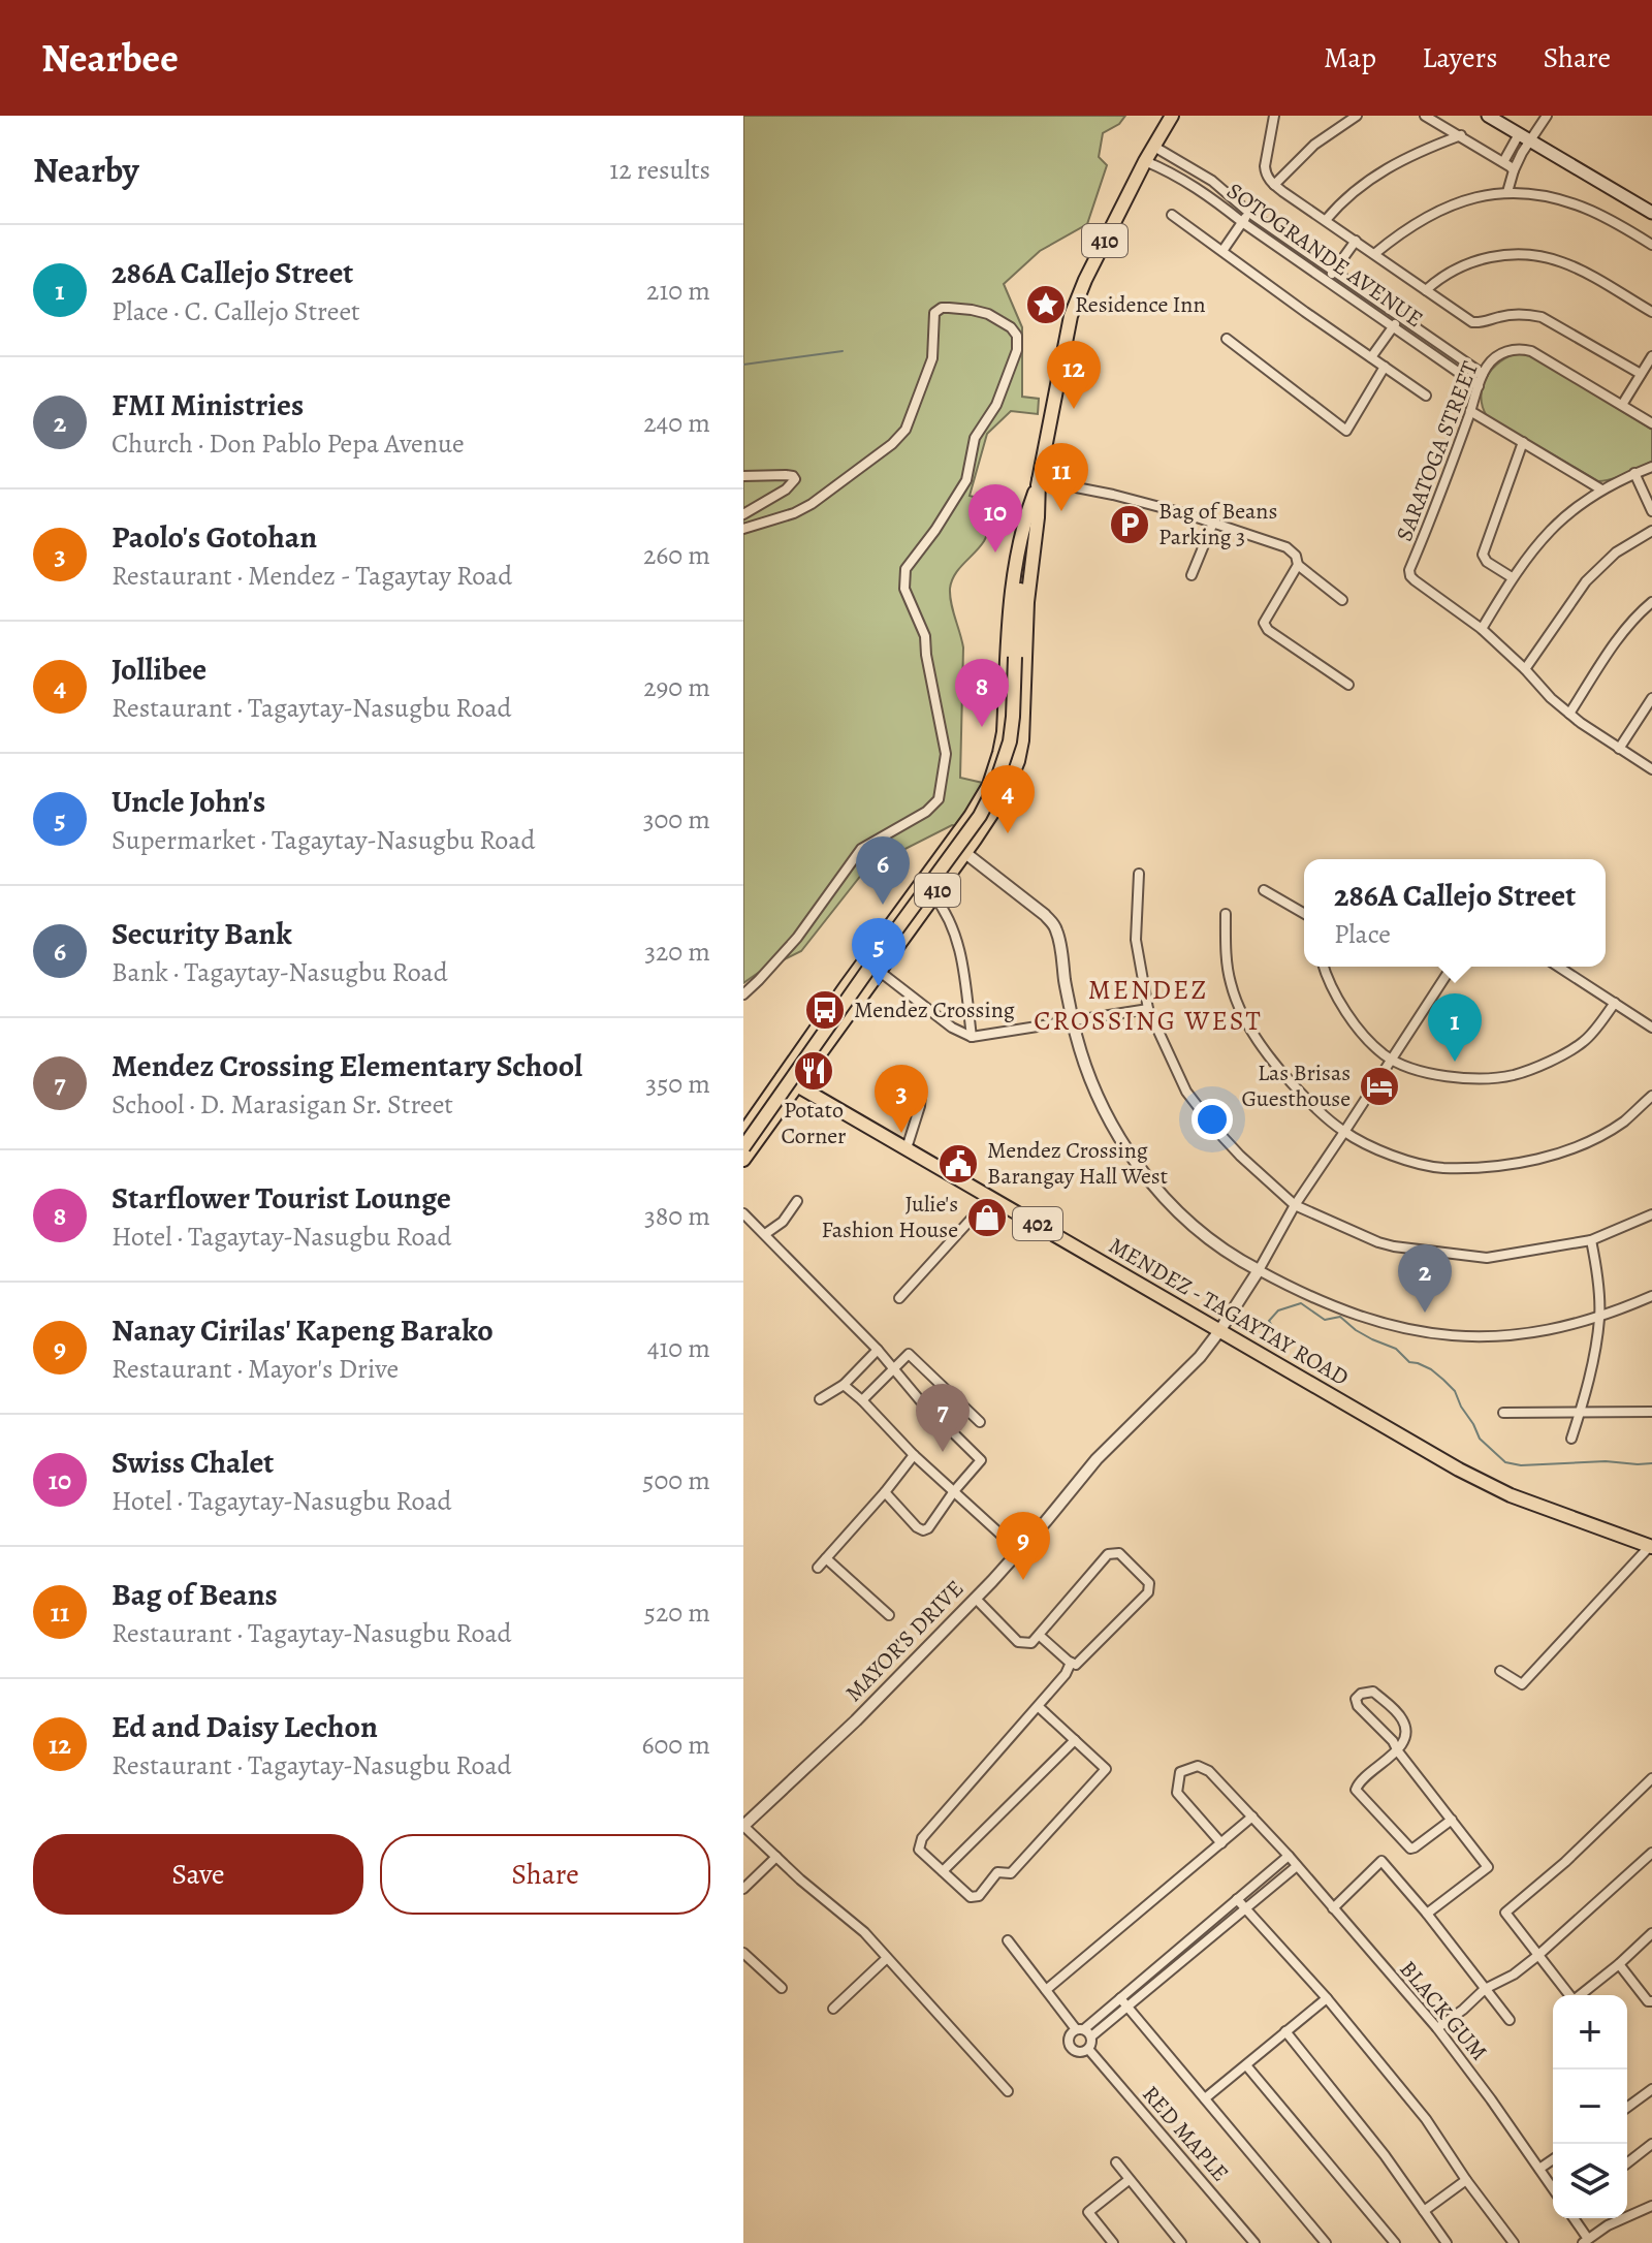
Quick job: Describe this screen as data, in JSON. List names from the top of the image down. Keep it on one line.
{"streets":{"main road":["410","402","MENDEZ - TAGAYTAY ROAD"],"street":["SOTOGRANDE AVENUE","SARATOGA STREET","MAYOR'S DRIVE","BLACK GUM","RED MAPLE"]},"crossings":[["410","SOTOGRANDE AVENUE"],["410","402"],["410","MENDEZ - TAGAYTAY ROAD"],["SOTOGRANDE AVENUE","SARATOGA STREET"],["402","MENDEZ - TAGAYTAY ROAD"],["MENDEZ - TAGAYTAY ROAD","MAYOR'S DRIVE"]],"districts":["MENDEZ CROSSING WEST"],"places":{"place":["Residence Inn"],"parking":["Bag of Beans Parking 3"],"bus stop":["Mendez Crossing"],"restaurant":["Potato Corner"],"hotel":["Las Brisas Guesthouse"],"public building":["Mendez Crossing Barangay Hall West"],"shop":["Julie's Fashion House"]},"page":{"header":"Nearbee","nav":["Map","Layers","Share"],"heading":["Nearby","12 results"],"list":[{"mark":"1","name":"286A Callejo Street","note":"Place · C. Callejo Street","value":"210 m"},{"mark":"2","name":"FMI Ministries","note":"Church · Don Pablo Pepa Avenue","value":"240 m"},{"mark":"3","name":"Paolo's Gotohan","note":"Restaurant · Mendez - Tagaytay Road","value":"260 m"},{"mark":"4","name":"Jollibee","note":"Restaurant · Tagaytay-Nasugbu Road","value":"290 m"},{"mark":"5","name":"Uncle John's","note":"Supermarket · Tagaytay-Nasugbu Road","value":"300 m"},{"mark":"6","name":"Security Bank","note":"Bank · Tagaytay-Nasugbu Road","value":"320 m"},{"mark":"7","name":"Mendez Crossing Elementary School","note":"School · D. Marasigan Sr. Street","value":"350 m"},{"mark":"8","name":"Starflower Tourist Lounge","note":"Hotel · Tagaytay-Nasugbu Road","value":"380 m"},{"mark":"9","name":"Nanay Cirilas' Kapeng Barako","note":"Restaurant · Mayor's Drive","value":"410 m"},{"mark":"10","name":"Swiss Chalet","note":"Hotel · Tagaytay-Nasugbu Road","value":"500 m"},{"mark":"11","name":"Bag of Beans","note":"Restaurant · Tagaytay-Nasugbu Road","value":"520 m"},{"mark":"12","name":"Ed and Daisy Lechon","note":"Restaurant · Tagaytay-Nasugbu Road","value":"600 m"}],"pins":["12","11","10","8","4","6","5","1","3","2","7","9"],"popup":["286A Callejo Street","Place"],"buttons":["Save","Share"],"map_buttons":["+","−"]}}
